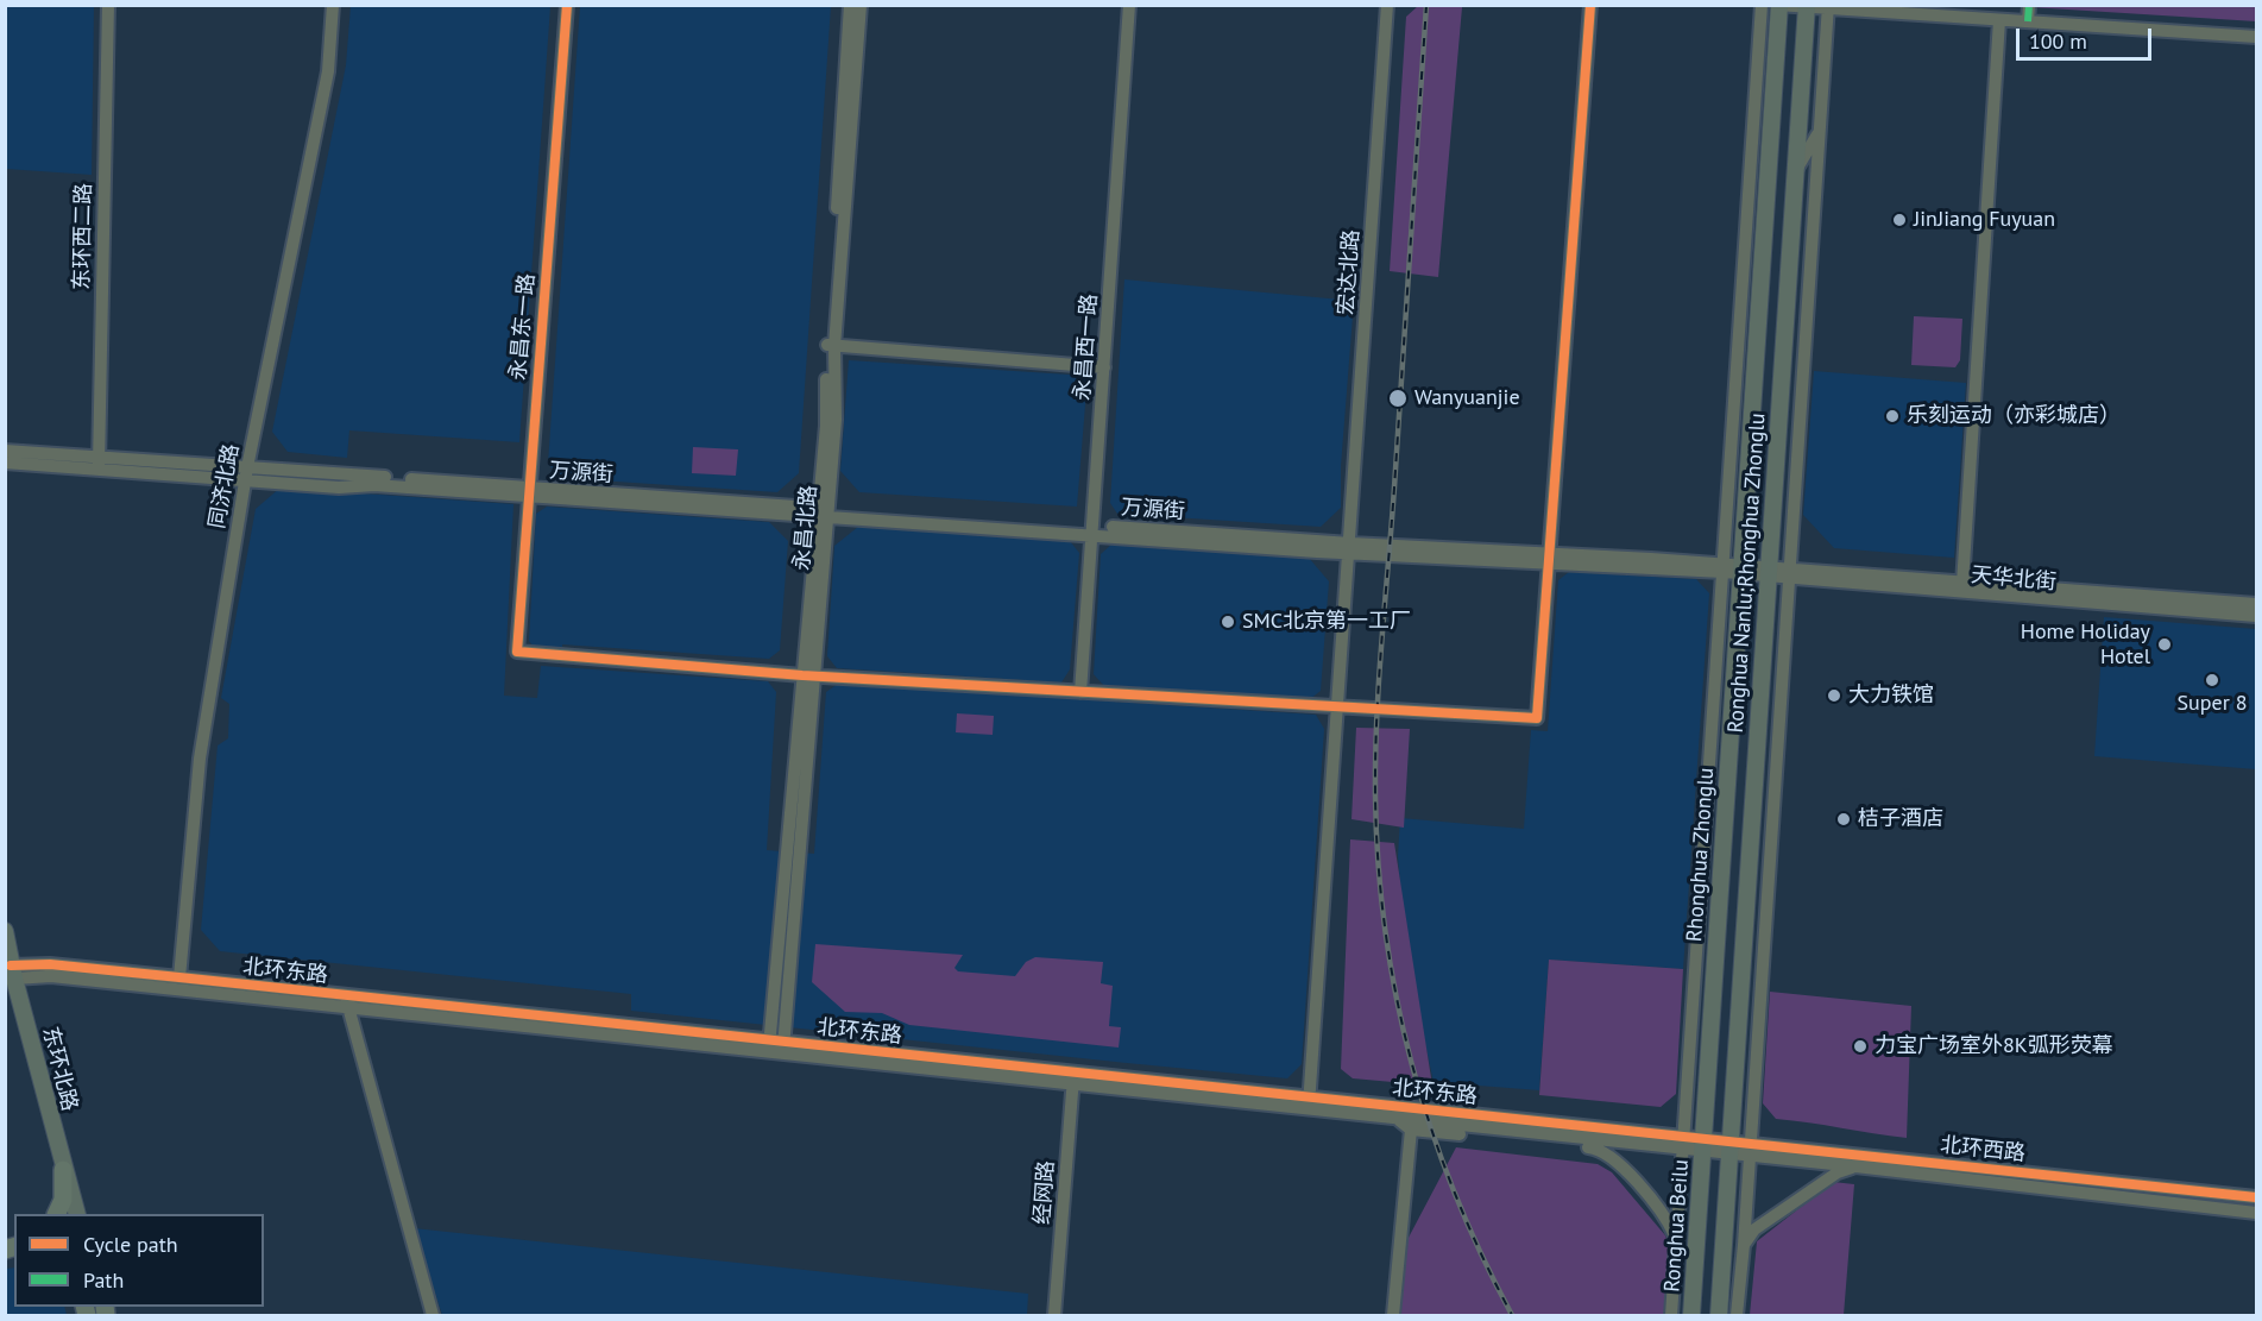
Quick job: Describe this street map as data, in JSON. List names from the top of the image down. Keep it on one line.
{"streets":{"main road":["Ronghua Nanlu;Rhonghua Zhonglu","Rhonghua Zhonglu","东环北路","Ronghua Beilu"],"street":["东环西二路","宏达北路","永昌东一路","永昌西一路","万源街","同济北路","永昌北路","天华北街","北环东路","北环西路","经网路"]},"crossings":[["东环西二路","万源街"],["宏达北路","万源街"],["宏达北路","北环东路"],["永昌东一路","万源街"],["永昌东一路","永昌北路"],["永昌西一路","万源街"],["万源街","同济北路"],["万源街","永昌北路"],["万源街","Ronghua Nanlu;Rhonghua Zhonglu"],["万源街","天华北街"],["万源街","Rhonghua Zhonglu"],["同济北路","北环东路"],["永昌北路","北环东路"],["Ronghua Nanlu;Rhonghua Zhonglu","天华北街"],["Ronghua Nanlu;Rhonghua Zhonglu","Rhonghua Zhonglu"],["Ronghua Nanlu;Rhonghua Zhonglu","北环西路"],["Rhonghua Zhonglu","北环东路"],["Rhonghua Zhonglu","北环西路"],["Rhonghua Zhonglu","Ronghua Beilu"],["北环东路","东环北路"],["北环东路","北环西路"],["北环东路","经网路"],["北环东路","Ronghua Beilu"],["北环西路","Ronghua Beilu"]],"places":["JinJiang Fuyuan","Wanyuanjie","乐刻运动（亦彩城店）","SMC北京第一工厂","Home Holiday Hotel","Super 8","大力铁馆","桔子酒店","力宝广场室外8K弧形荧幕"],"legend":["Cycle path","Path"],"scale_bar":"100 m"}
